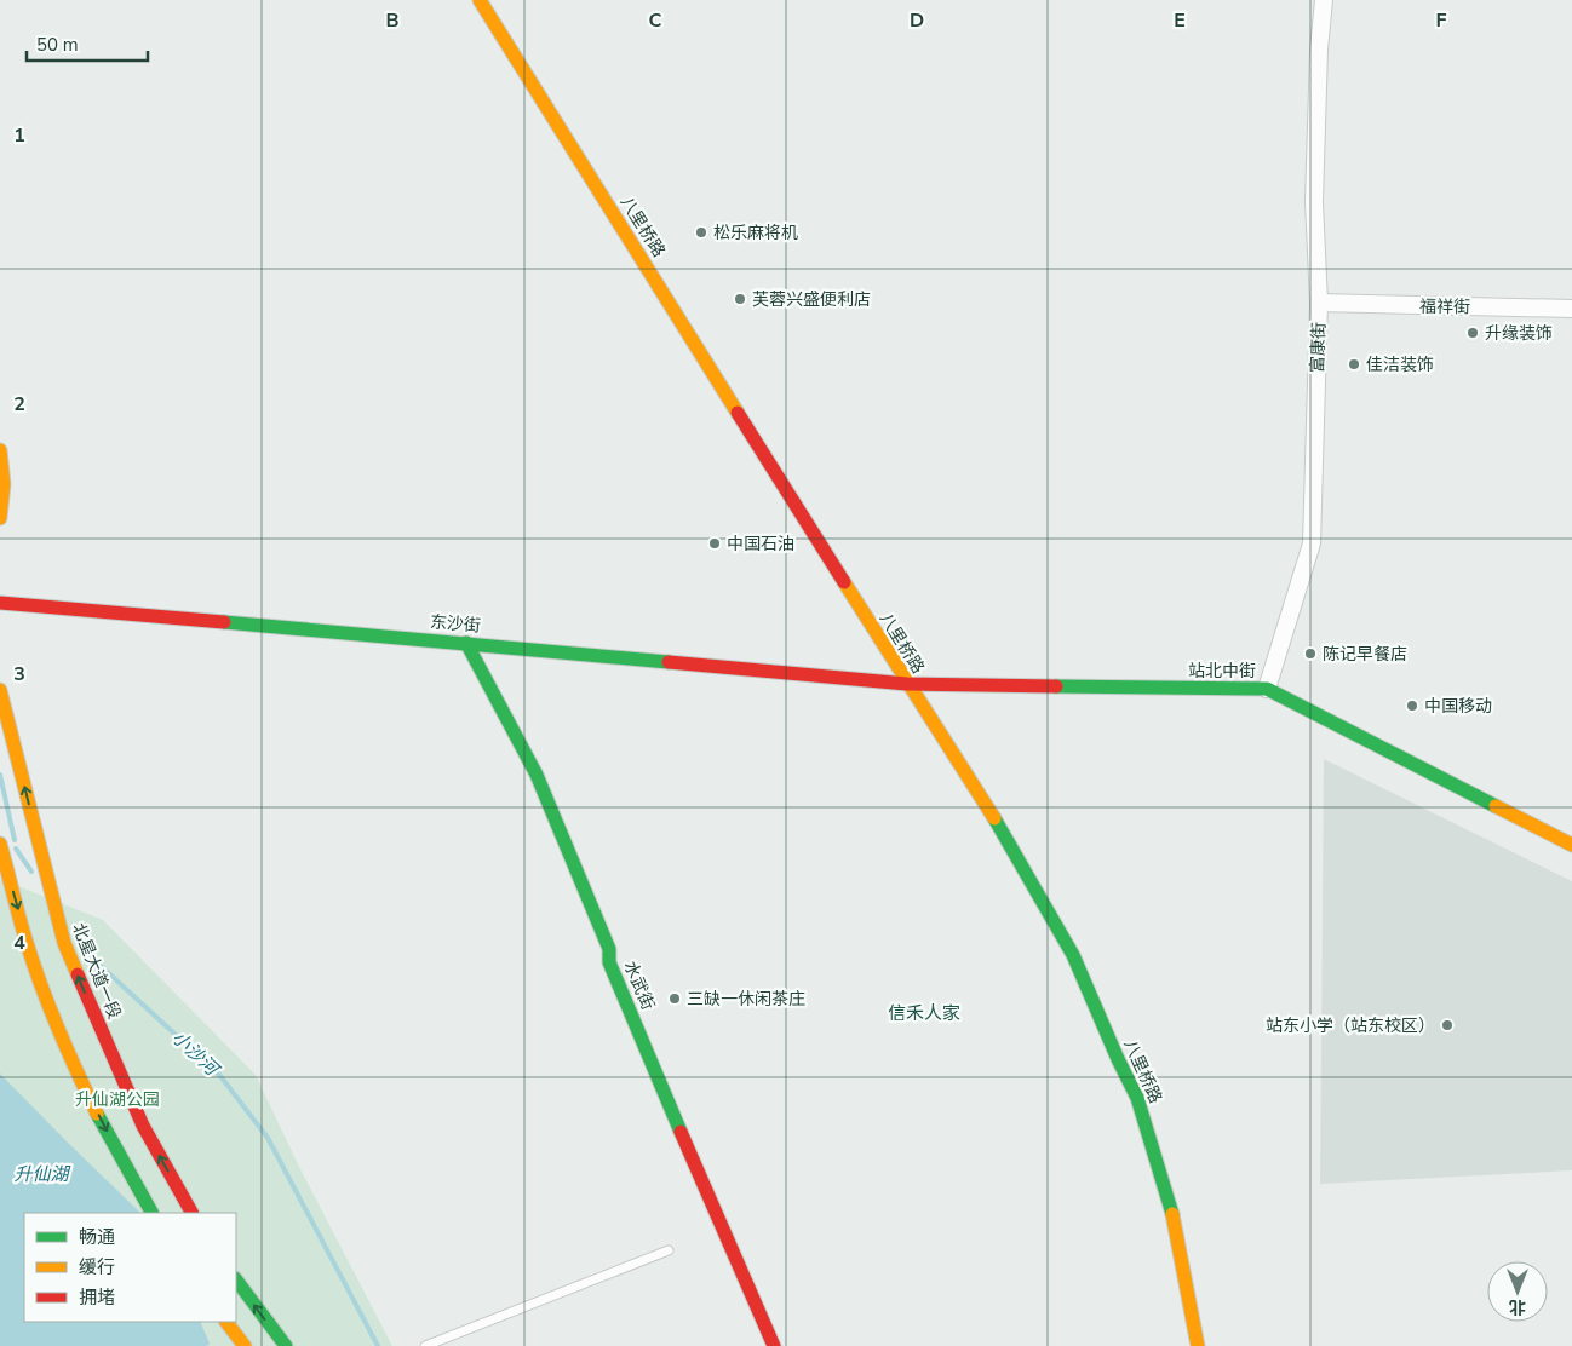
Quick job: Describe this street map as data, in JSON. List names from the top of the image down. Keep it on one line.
{"streets":{"main road":["八里桥路","东沙街","站北中街","北星大道一段","水武街"],"street":["福祥街","富康街"]},"crossings":[["八里桥路","东沙街"],["八里桥路","站北中街"],["福祥街","富康街"],["富康街","站北中街"],["东沙街","站北中街"],["东沙街","水武街"]],"districts":["信禾人家"],"water":["小沙河","升仙湖"],"parks":["升仙湖公园"],"places":["松乐麻将机","芙蓉兴盛便利店","升缘装饰","佳洁装饰","中国石油","陈记早餐店","中国移动","三缺一休闲茶庄","站东小学（站东校区）"],"legend":["畅通","缓行","拥堵"],"scale_bar":"50 m","north":"bottom","grid":{"columns":["B","C","D","E","F"],"rows":["1","2","3","4"]}}
